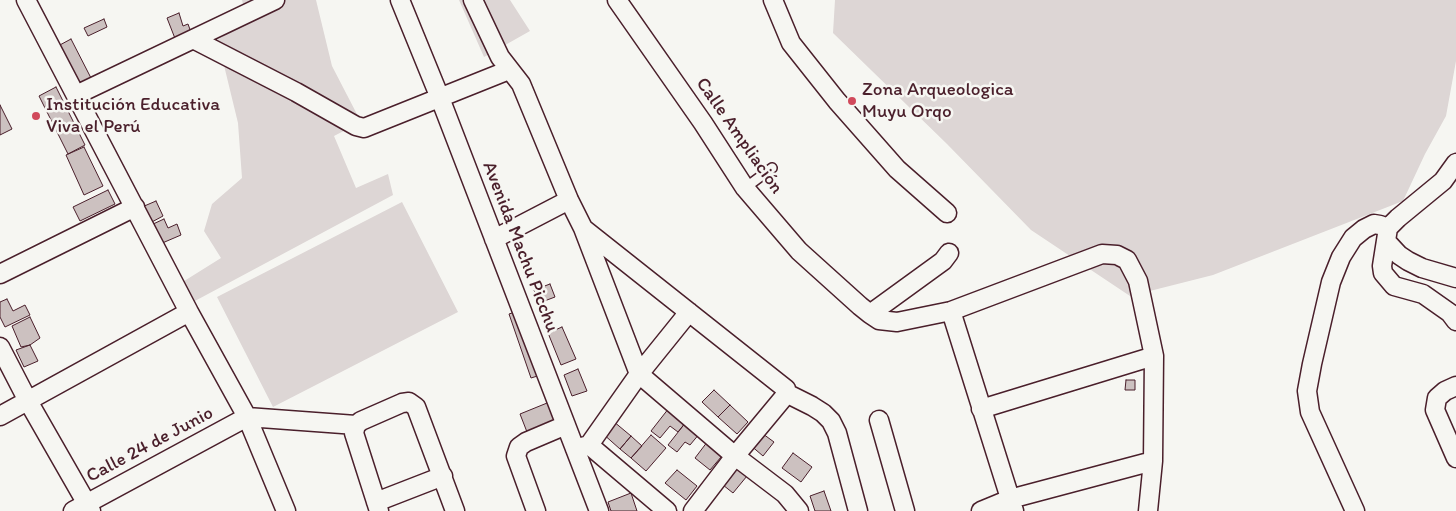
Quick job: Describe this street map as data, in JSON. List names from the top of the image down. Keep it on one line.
{"streets":{"street":["Calle Ampliación","Avenida Machu Picchu","Calle 24 de Junio"]},"places":["Zona Arqueologica Muyu Orqo","Institución Educativa Viva el Perú"]}
